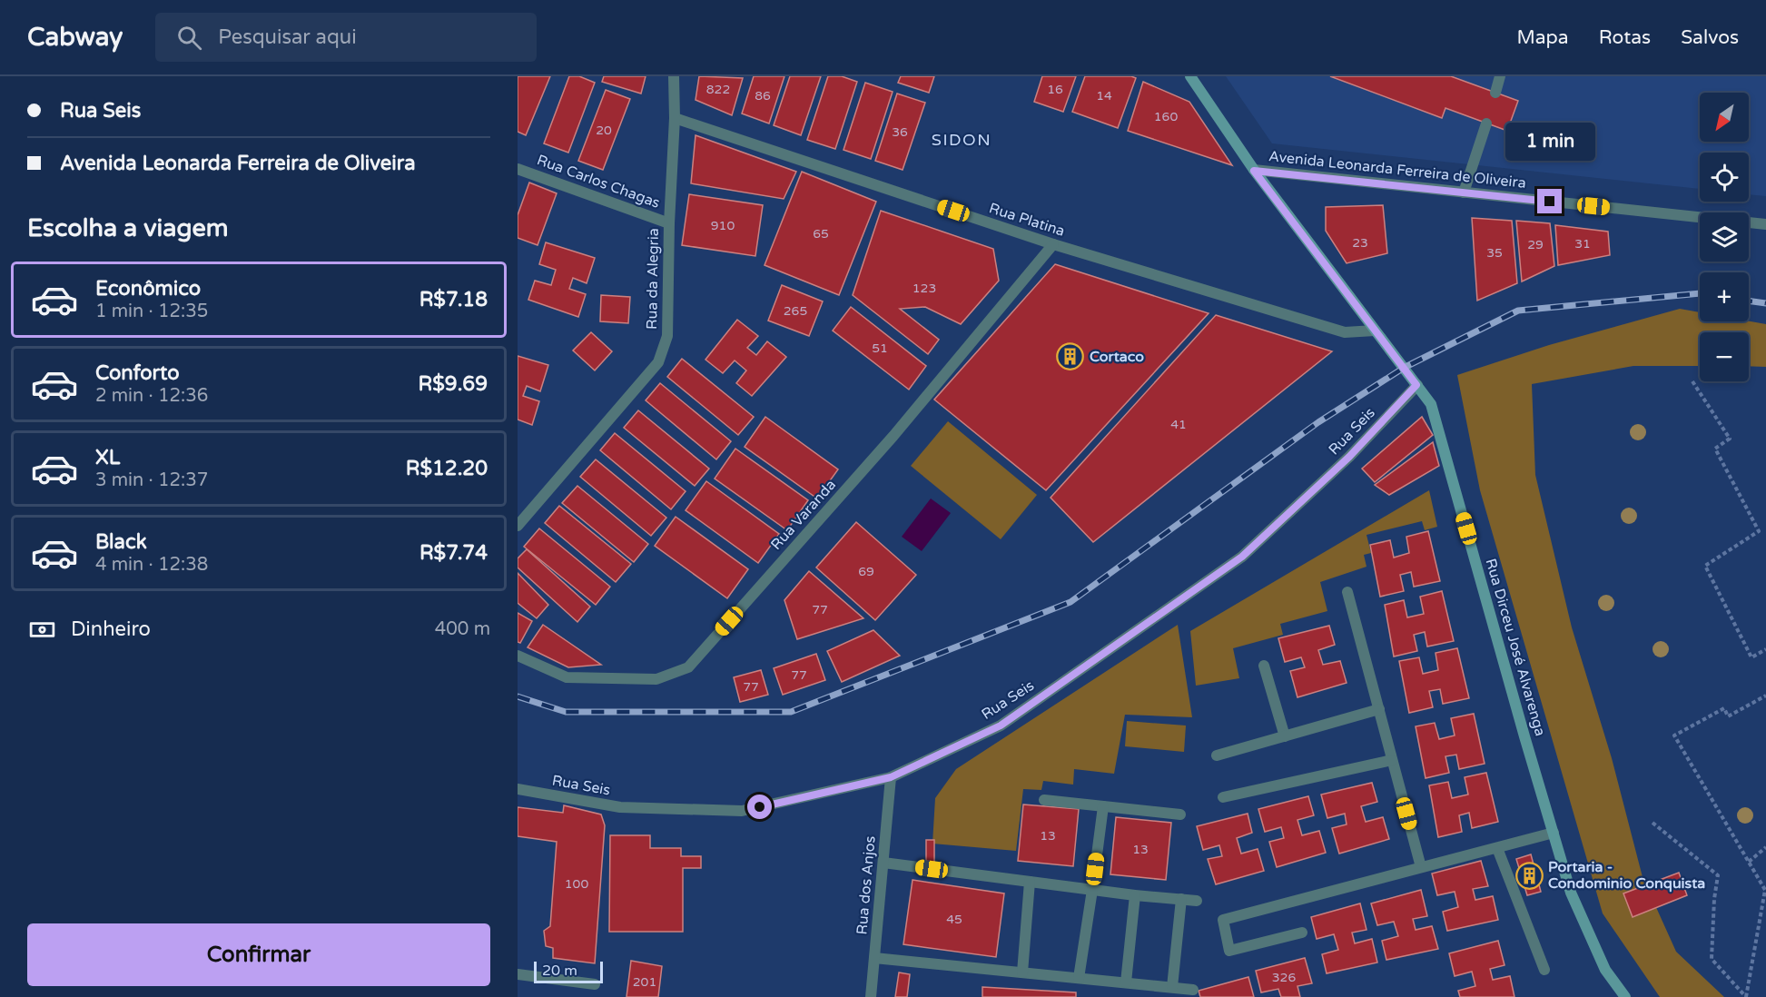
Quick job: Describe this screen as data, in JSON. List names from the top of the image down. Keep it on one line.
{"streets":{"main road":["Rua Dirceu José Alvarenga"],"street":["Avenida Leonarda Ferreira de Oliveira","Rua Carlos Chagas","Rua Platina","Rua da Alegria","Rua Seis","Rua Varanda","Rua dos Anjos"]},"crossings":[["Avenida Leonarda Ferreira de Oliveira","Rua Dirceu José Alvarenga"],["Rua Carlos Chagas","Rua da Alegria"],["Rua Platina","Rua da Alegria"],["Rua Platina","Rua Varanda"],["Rua Platina","Rua Dirceu José Alvarenga"],["Rua Seis","Rua Dirceu José Alvarenga"],["Rua Seis","Rua dos Anjos"]],"districts":["SIDON"],"places":{"building":["Cortaco","Portaria - Condominio Conquista"]},"house_numbers":["822","16","86","14","160","20","36","910","65","23","31","29","35","123","265","51","41","69","77","77","77","13","13","100","45","326","201"],"scale_bar":"20 m","north":"bottom left","page":{"header":"Cabway","search":"Pesquisar aqui","nav":["Mapa","Rotas","Salvos"],"banner":["Rua Seis","Avenida Leonarda Ferreira de Oliveira"],"map_buttons":["+","−"],"bubble":"1 min","heading":"Escolha a viagem","list":[{"name":"Econômico","note":"1 min · 12:35","value":"R$7.18"},{"name":"Conforto","note":"2 min · 12:36","value":"R$9.69"},{"name":"XL","note":"3 min · 12:37","value":"R$12.20"},{"name":"Black","note":"4 min · 12:38","value":"R$7.74"}],"pay":["Dinheiro","400 m"],"buttons":"Confirmar","scale":"20 m"}}
